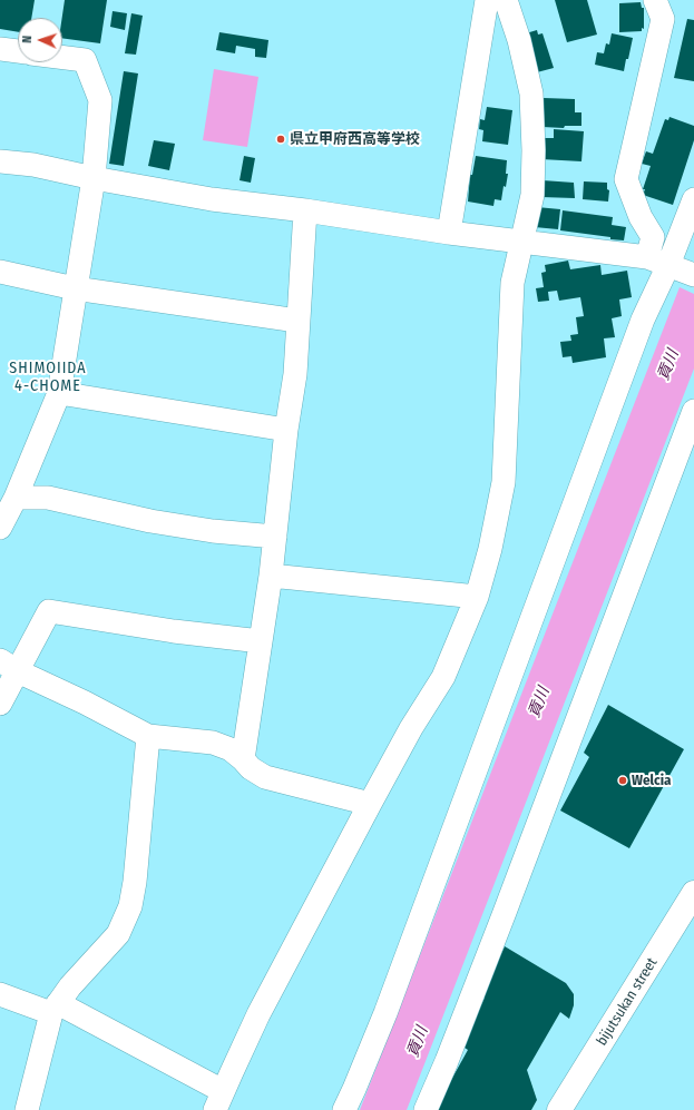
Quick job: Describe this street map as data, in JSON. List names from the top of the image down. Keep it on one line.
{"streets":{"highway":["bijutsukan street"]},"districts":["SHIMOIIDA 4-CHOME"],"water":["貢川"],"places":["県立甲府西高等学校","Welcia"],"north":"left"}
